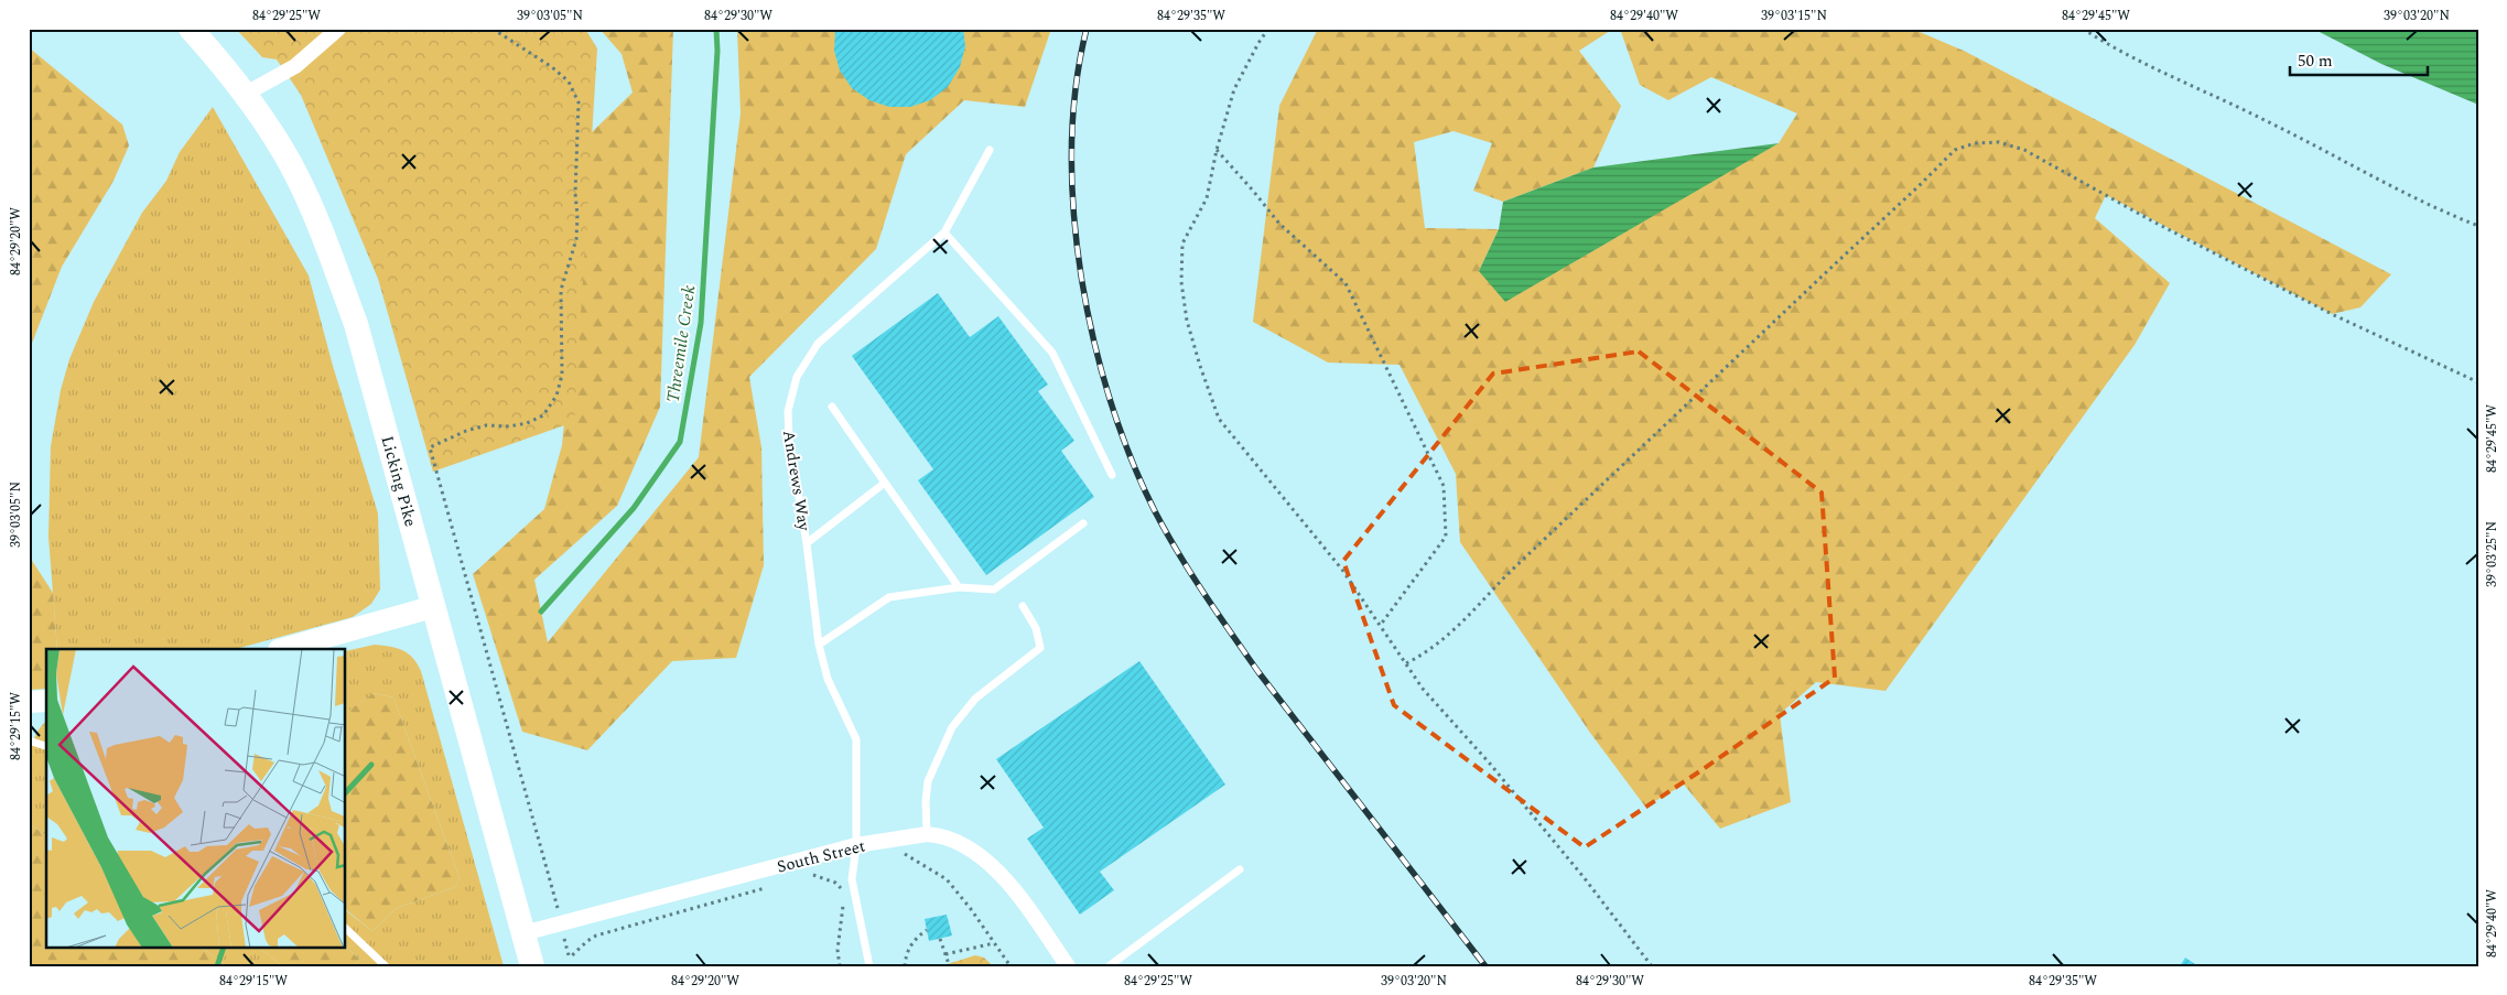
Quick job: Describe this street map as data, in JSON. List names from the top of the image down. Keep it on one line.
{"streets":{"main road":["Licking Pike"],"street":["South Street"],"lane":["Andrews Way"]},"crossings":[["Licking Pike","South Street"],["Andrews Way","South Street"]],"water":["Threemile Creek"],"scale_bar":"50 m","coordinates":["84°29'25\"W","39°03'05\"N","84°29'30\"W","84°29'35\"W","84°29'40\"W","39°03'15\"N","84°29'45\"W","39°03'20\"N","84°29'20\"W","39°03'25\"N","84°29'15\"W"]}
